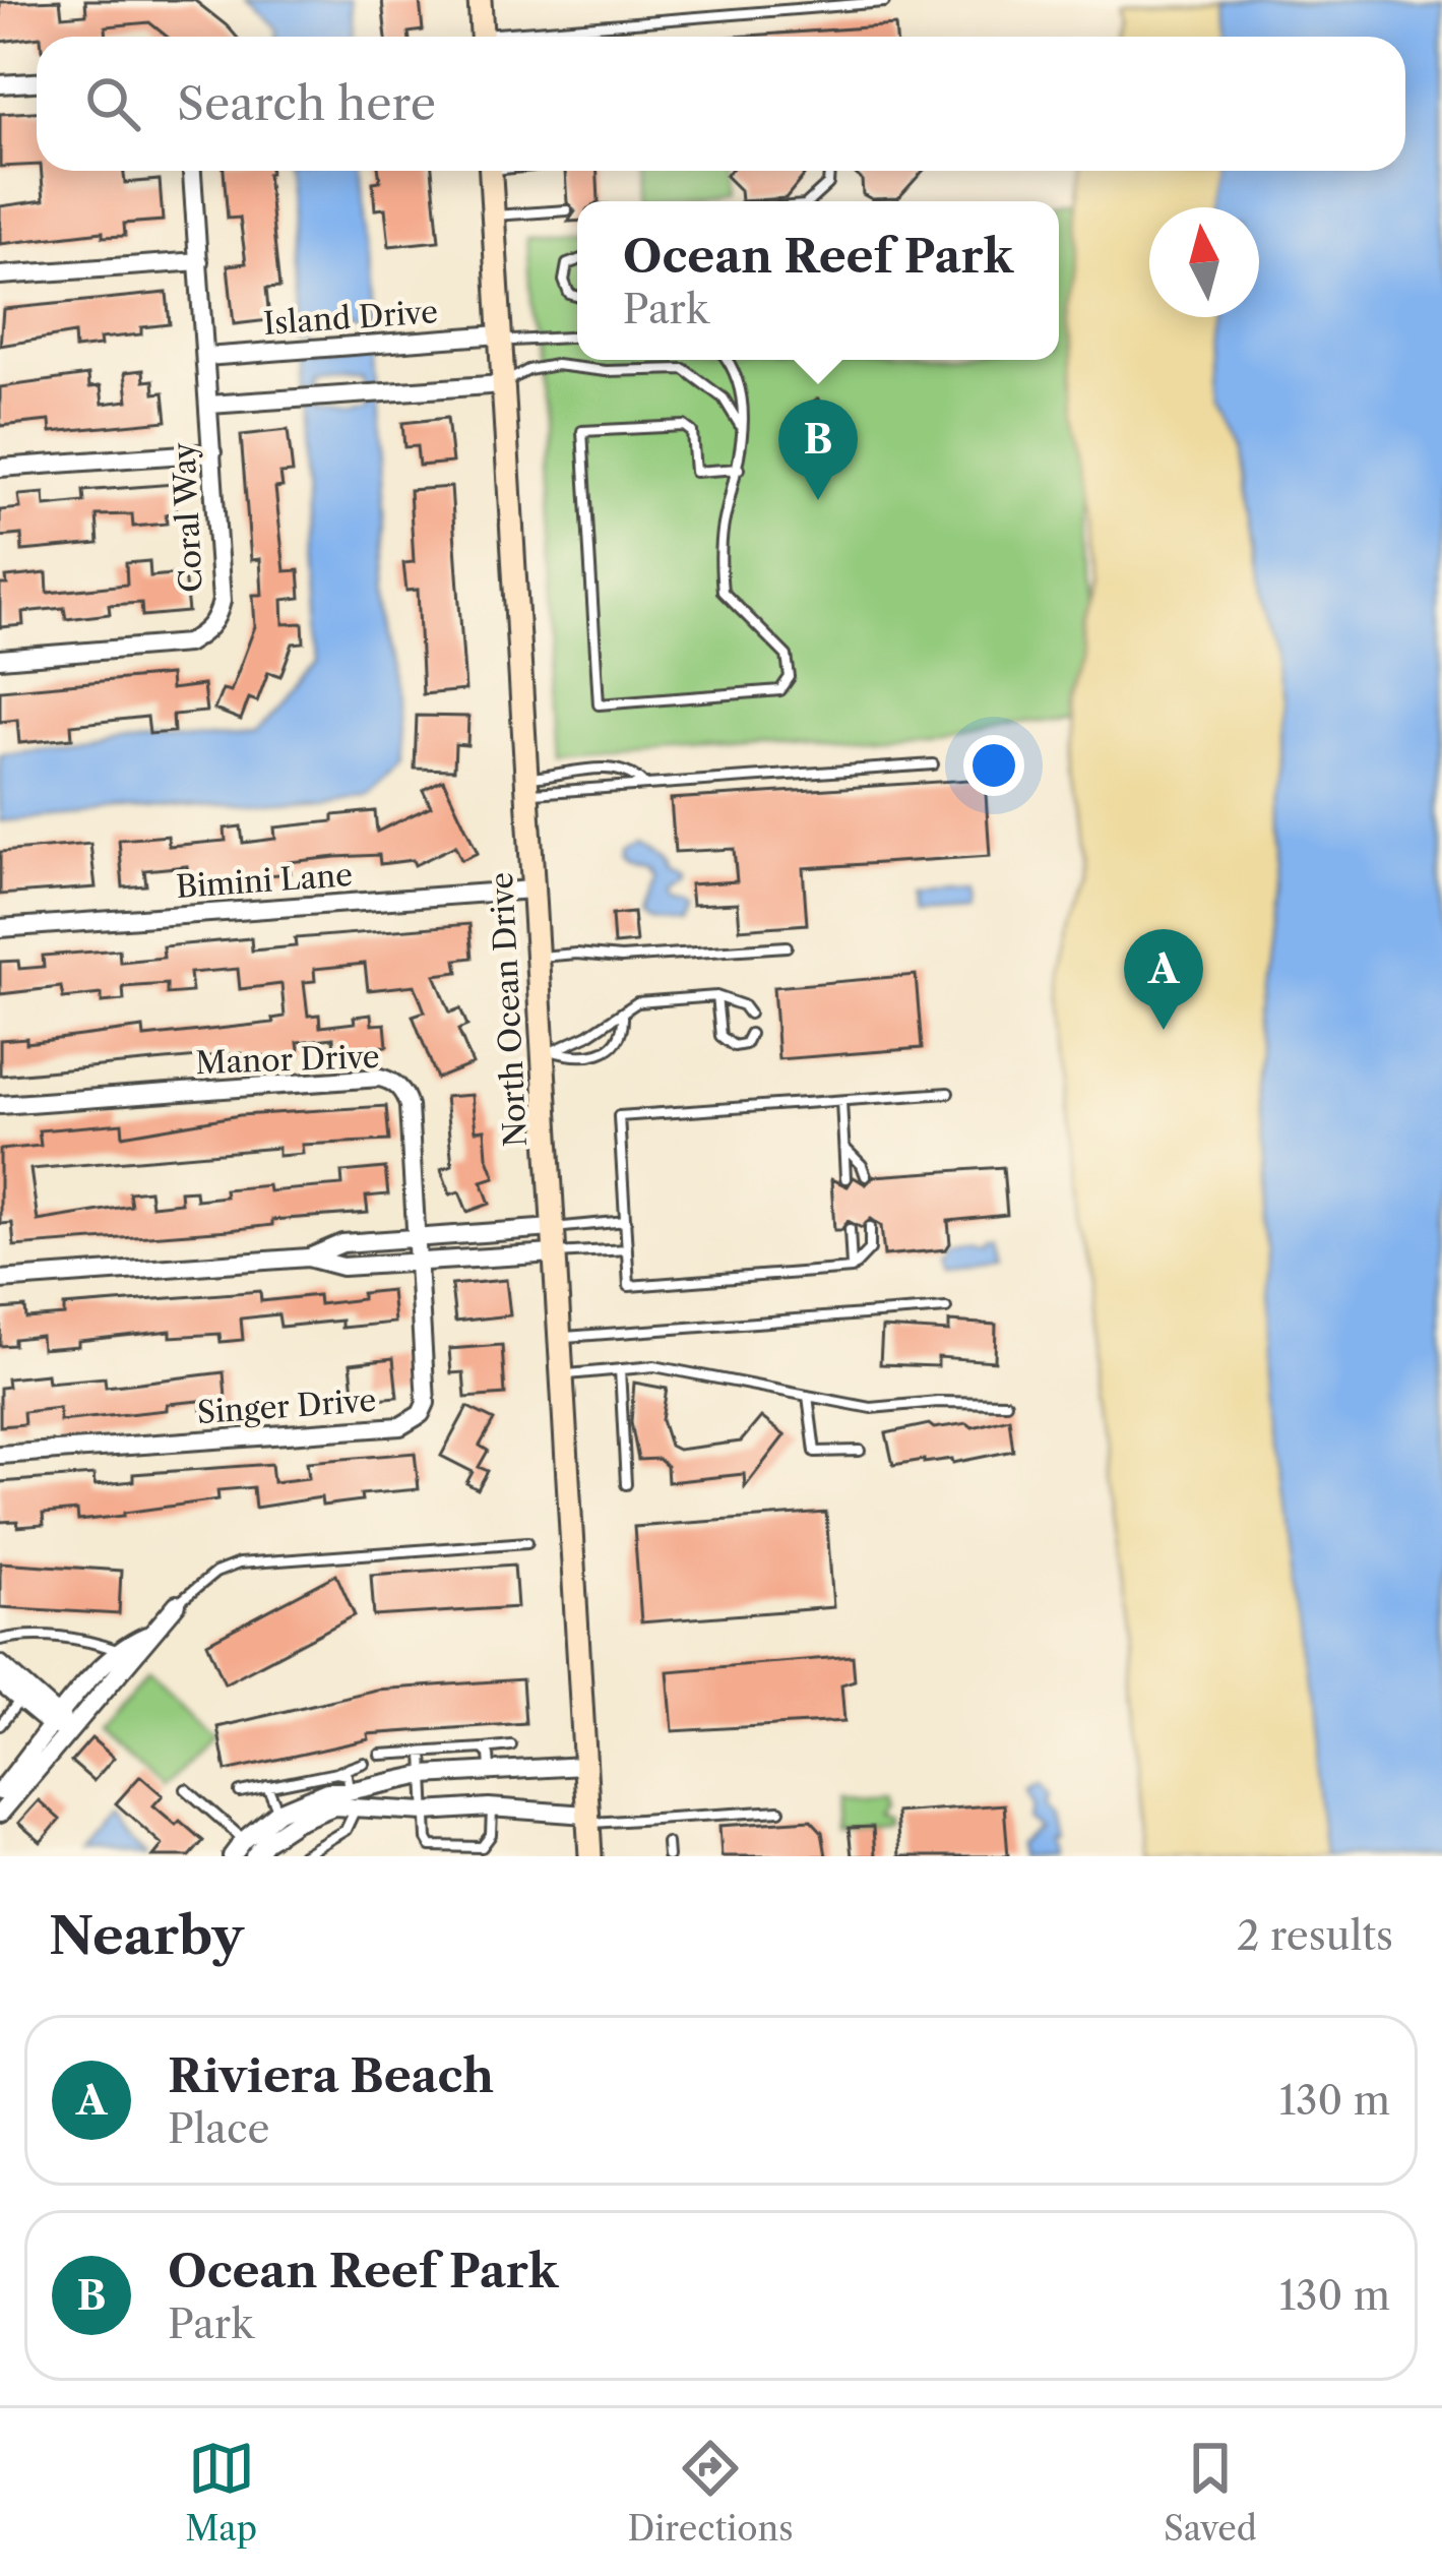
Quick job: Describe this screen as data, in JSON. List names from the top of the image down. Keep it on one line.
{"streets":{"main road":["North Ocean Drive"],"street":["Island Drive","Coral Way","Bimini Lane","Manor Drive","Singer Drive"]},"crossings":[["Island Drive","Coral Way"],["Island Drive","North Ocean Drive"],["Bimini Lane","North Ocean Drive"],["Manor Drive","Singer Drive"]],"north":"top","page":{"search":"Search here","popup":["Ocean Reef Park","Park"],"pins":["B","A"],"heading":["Nearby","2 results"],"list":[{"mark":"A","name":"Riviera Beach","note":"Place","value":"130 m"},{"mark":"B","name":"Ocean Reef Park","note":"Park","value":"130 m"}],"nav":["Map","Directions","Saved"]}}
